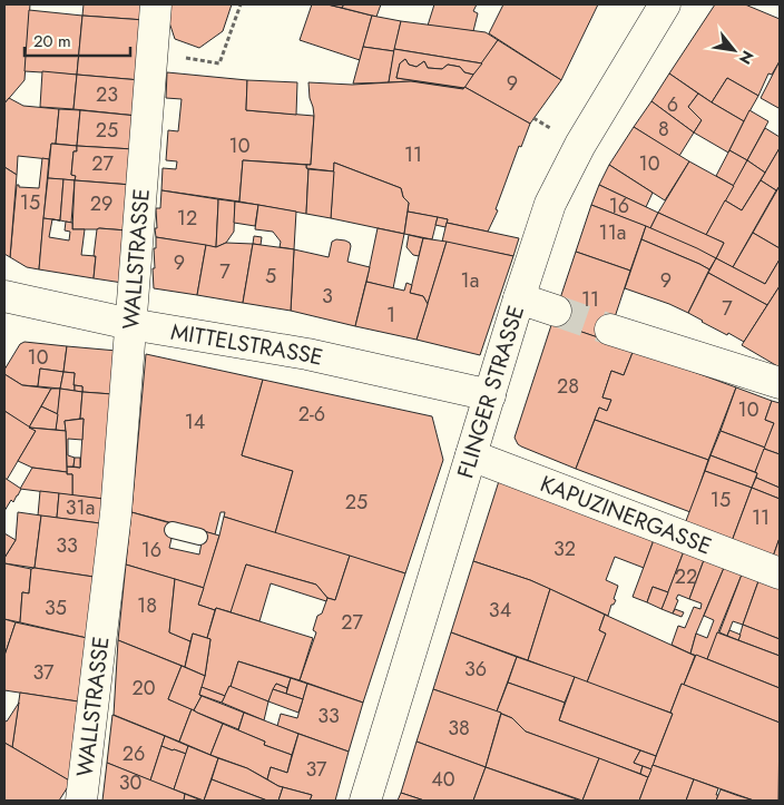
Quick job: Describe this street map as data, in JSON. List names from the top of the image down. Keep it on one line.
{"streets":{"street":["WALLSTRASSE","MITTELSTRASSE","FLINGER STRASSE","KAPUZINERGASSE"]},"crossings":[["WALLSTRASSE","MITTELSTRASSE"],["MITTELSTRASSE","FLINGER STRASSE"],["FLINGER STRASSE","KAPUZINERGASSE"]],"house_numbers":["9","23","6","8","25","10","11","27","10","15","29","16","12","11a","9","7","5","1a","9","3","11","7","1","10","28","10","2-6","14","15","25","31a","11","33","32","16","22","18","35","34","27","36","37","20","33","38","26","37","40","30"],"scale_bar":"20 m","north":"bottom right"}
